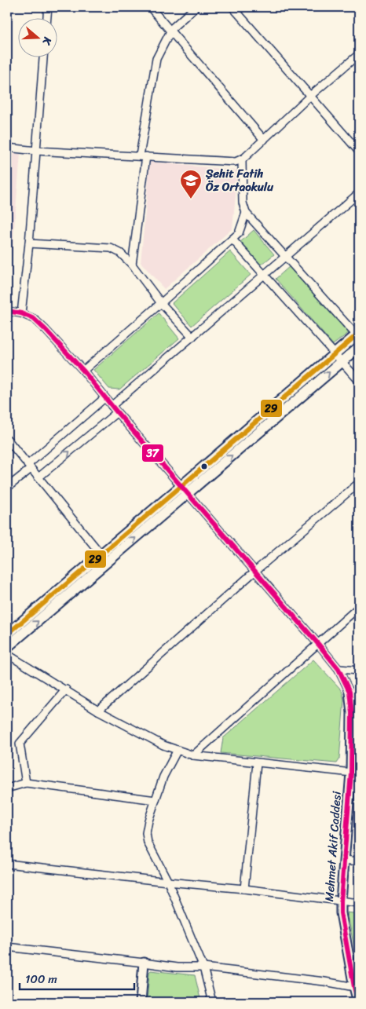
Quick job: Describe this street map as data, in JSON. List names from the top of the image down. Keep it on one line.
{"streets":{"street":["Mehmet Akif Caddesi"]},"places":{"school or university":["Şehit Fatih Öz Ortaokulu"]},"lines":["transit line 37","transit line 29"],"scale_bar":"100 m","north":"right"}
